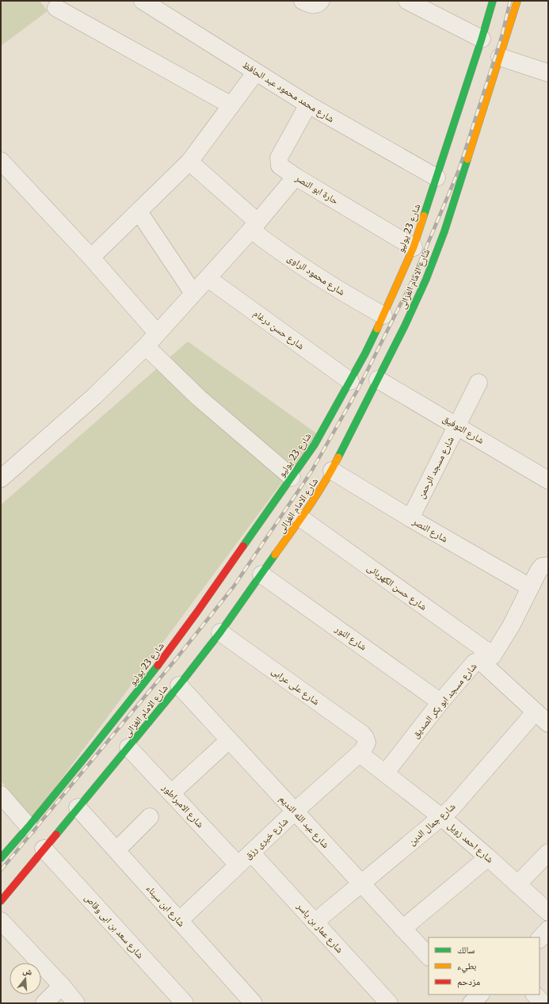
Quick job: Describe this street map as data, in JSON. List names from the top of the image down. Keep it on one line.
{"streets":{"street":["شارع محمد محمود عبد الحافظ","حارة ابو النصر","شارع 23 يوليو","شارع محمود الراوى","شارع الامام الغزالى","شارع حسن درغام","شارع التوفيق","شارع مسجد الرحمن","شارع النصر","شارع حسن الكهربائى","شارع النور","شارع على عرابى","شارع مسجد ابو بكر الصديق","شارع الامبراطور","شارع عبد الله النديم","شارع جمال الدين","شارع خيرى رزق","شارع احمد زويل","شارع ابن سيناء","شارع سعد بن ابى وقاص","شارع عمار بن ياسر"]},"crossings":[["شارع محمد محمود عبد الحافظ","حارة ابو النصر"],["شارع محمد محمود عبد الحافظ","شارع 23 يوليو"],["حارة ابو النصر","شارع 23 يوليو"],["شارع 23 يوليو","شارع محمود الراوى"],["شارع 23 يوليو","شارع حسن درغام"],["شارع الامام الغزالى","شارع التوفيق"],["شارع الامام الغزالى","شارع النصر"],["شارع الامام الغزالى","شارع حسن الكهربائى"],["شارع الامام الغزالى","شارع النور"],["شارع الامام الغزالى","شارع على عرابى"],["شارع الامام الغزالى","شارع الامبراطور"],["شارع الامام الغزالى","شارع عبد الله النديم"],["شارع الامام الغزالى","شارع ابن سيناء"],["شارع الامام الغزالى","شارع سعد بن ابى وقاص"],["شارع التوفيق","شارع مسجد الرحمن"],["شارع مسجد الرحمن","شارع النصر"],["شارع النصر","شارع مسجد ابو بكر الصديق"],["شارع حسن الكهربائى","شارع مسجد ابو بكر الصديق"],["شارع حسن الكهربائى","شارع جمال الدين"],["شارع النور","شارع مسجد ابو بكر الصديق"],["شارع على عرابى","شارع خيرى رزق"],["شارع على عرابى","شارع احمد زويل"],["شارع مسجد ابو بكر الصديق","شارع احمد زويل"],["شارع الامبراطور","شارع خيرى رزق"],["شارع عبد الله النديم","شارع جمال الدين"],["شارع عبد الله النديم","شارع خيرى رزق"],["شارع جمال الدين","شارع احمد زويل"],["شارع جمال الدين","شارع عمار بن ياسر"],["شارع خيرى رزق","شارع احمد زويل"],["شارع خيرى رزق","شارع ابن سيناء"],["شارع خيرى رزق","شارع عمار بن ياسر"]],"legend":["سالك","بطيء","مزدحم"],"north":"top"}
